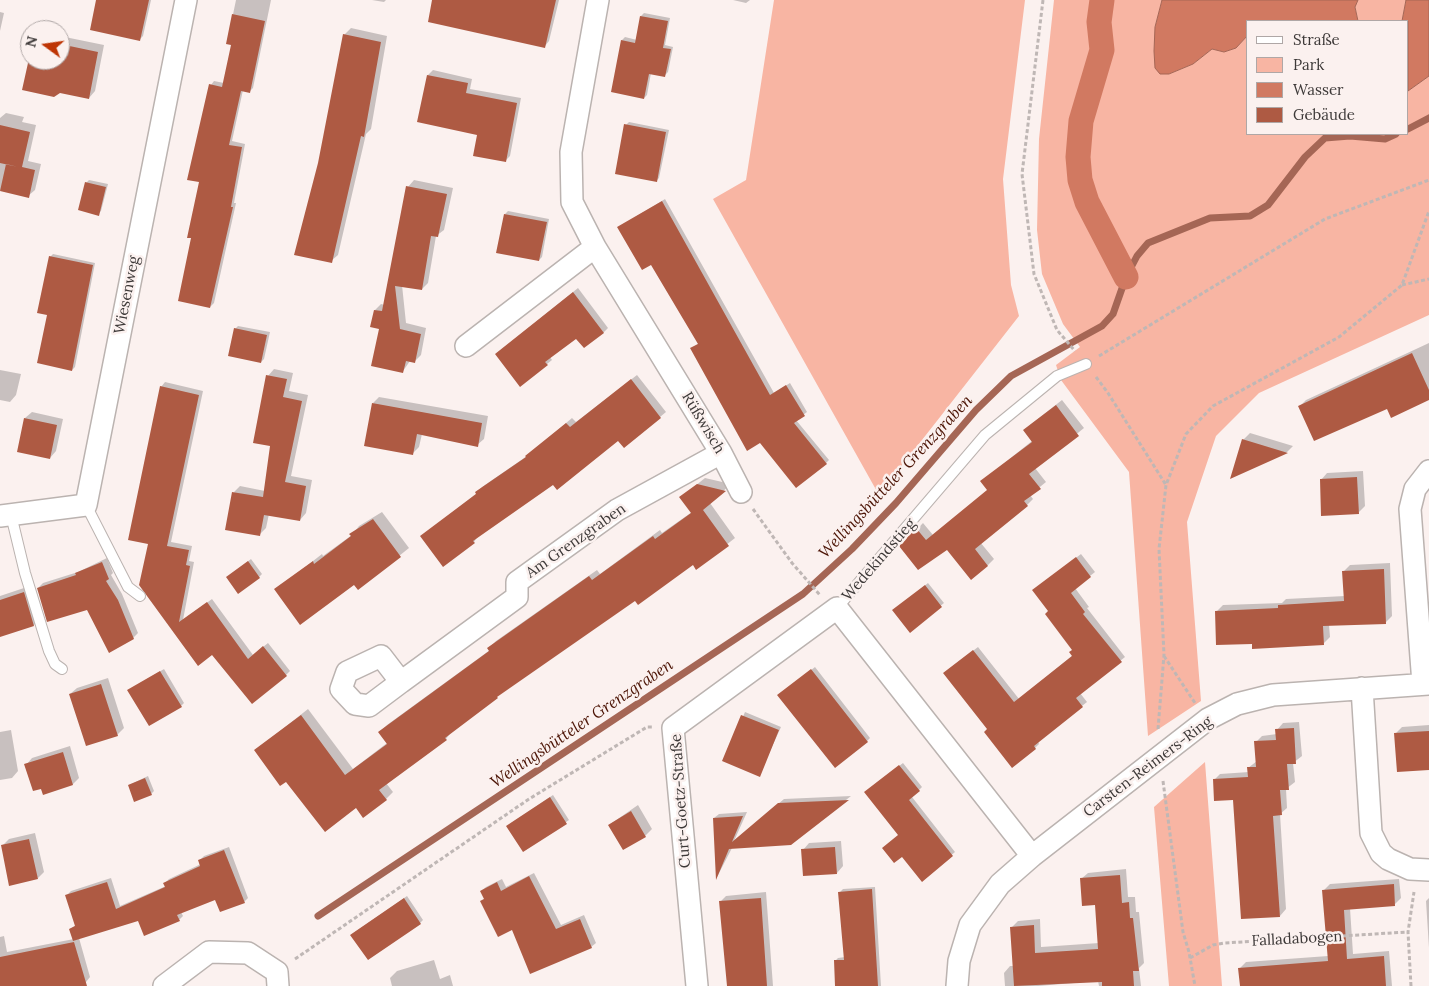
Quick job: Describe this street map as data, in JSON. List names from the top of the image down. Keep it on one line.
{"streets":{"street":["Wiesenweg","Rüßwisch","Am Grenzgraben","Wedekindstieg","Carsten-Reimers-Ring","Curt-Goetz-Straße"],"path":["Falladabogen"]},"crossings":[["Rüßwisch","Am Grenzgraben"],["Wedekindstieg","Carsten-Reimers-Ring"],["Wedekindstieg","Curt-Goetz-Straße"]],"water":["Wellingsbütteler Grenzgraben"],"legend":["Straße","Park","Wasser","Gebäude"],"north":"left"}
